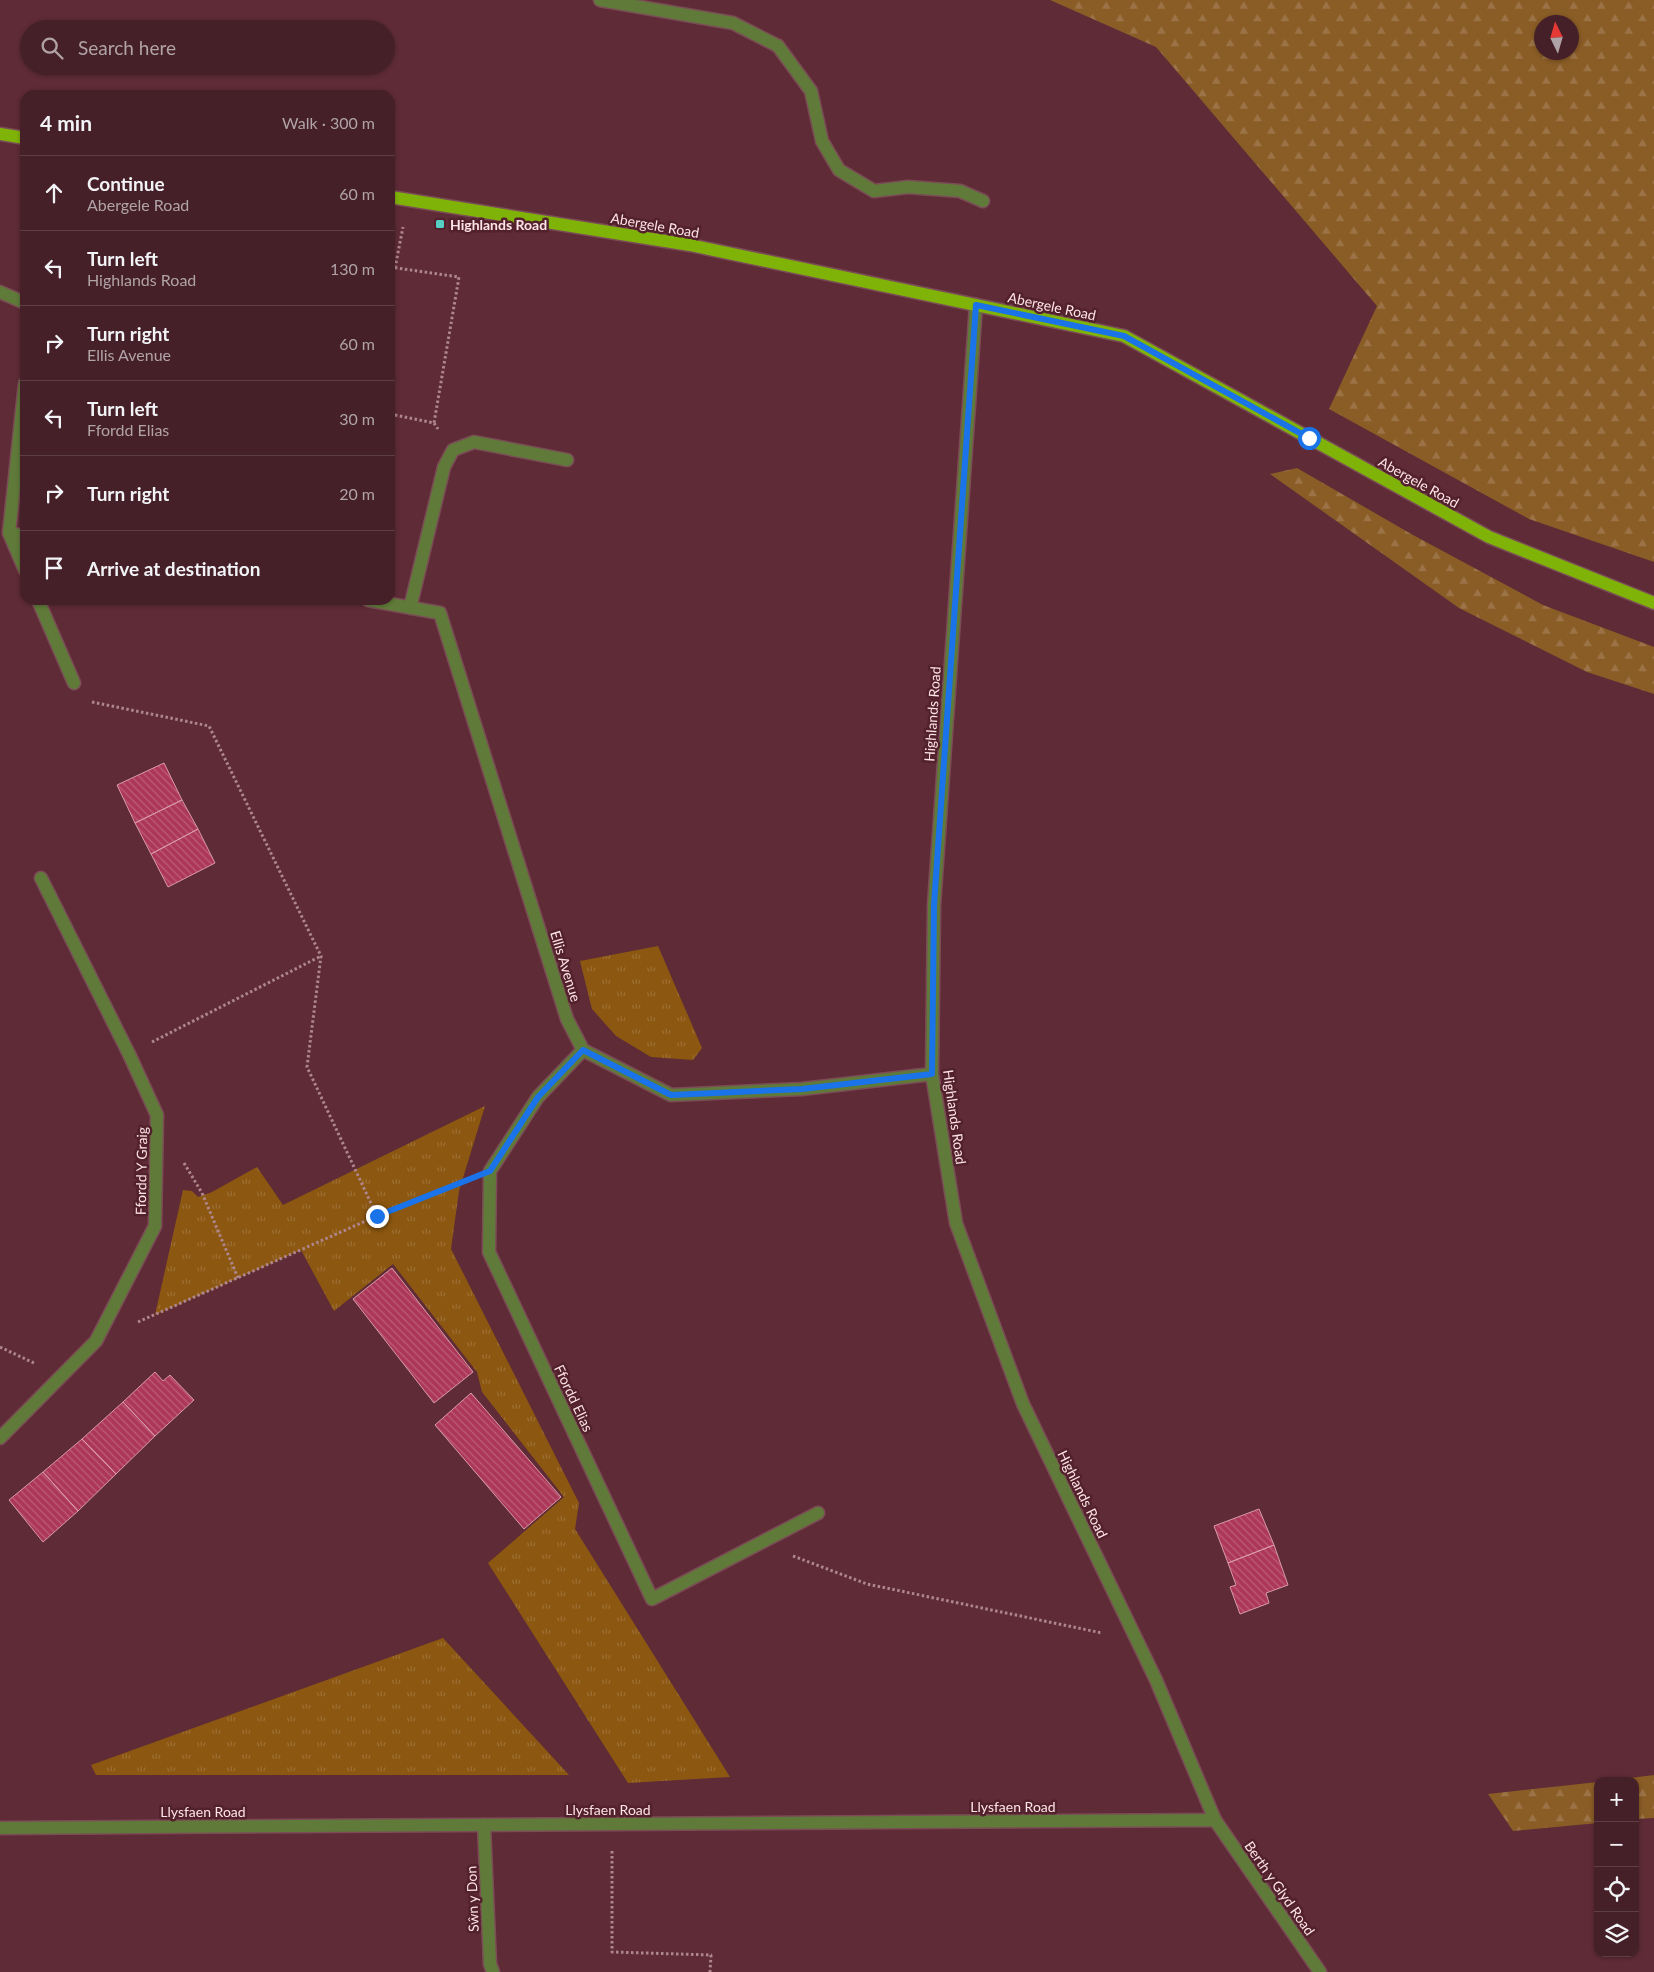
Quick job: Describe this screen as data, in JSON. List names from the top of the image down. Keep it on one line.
{"streets":{"main road":["Abergele Road"],"street":["Highlands Road","Ellis Avenue","Ffordd Y Graig","Ffordd Elias","Llysfaen Road","Berth y Glyd Road","Sŵn y Don"]},"crossings":[["Abergele Road","Highlands Road"],["Highlands Road","Llysfaen Road"],["Highlands Road","Berth y Glyd Road"],["Llysfaen Road","Berth y Glyd Road"],["Llysfaen Road","Sŵn y Don"]],"places":{"transit":["Highlands Road"]},"north":"top","page":{"search":"Search here","heading":["4 min","Walk · 300 m"],"list":[["Continue","Abergele Road","60 m"],["Turn left","Highlands Road","130 m"],["Turn right","Ellis Avenue","60 m"],["Turn left","Ffordd Elias","30 m"],["Turn right","20 m"],"Arrive at destination"],"map_buttons":["+","−"]}}
